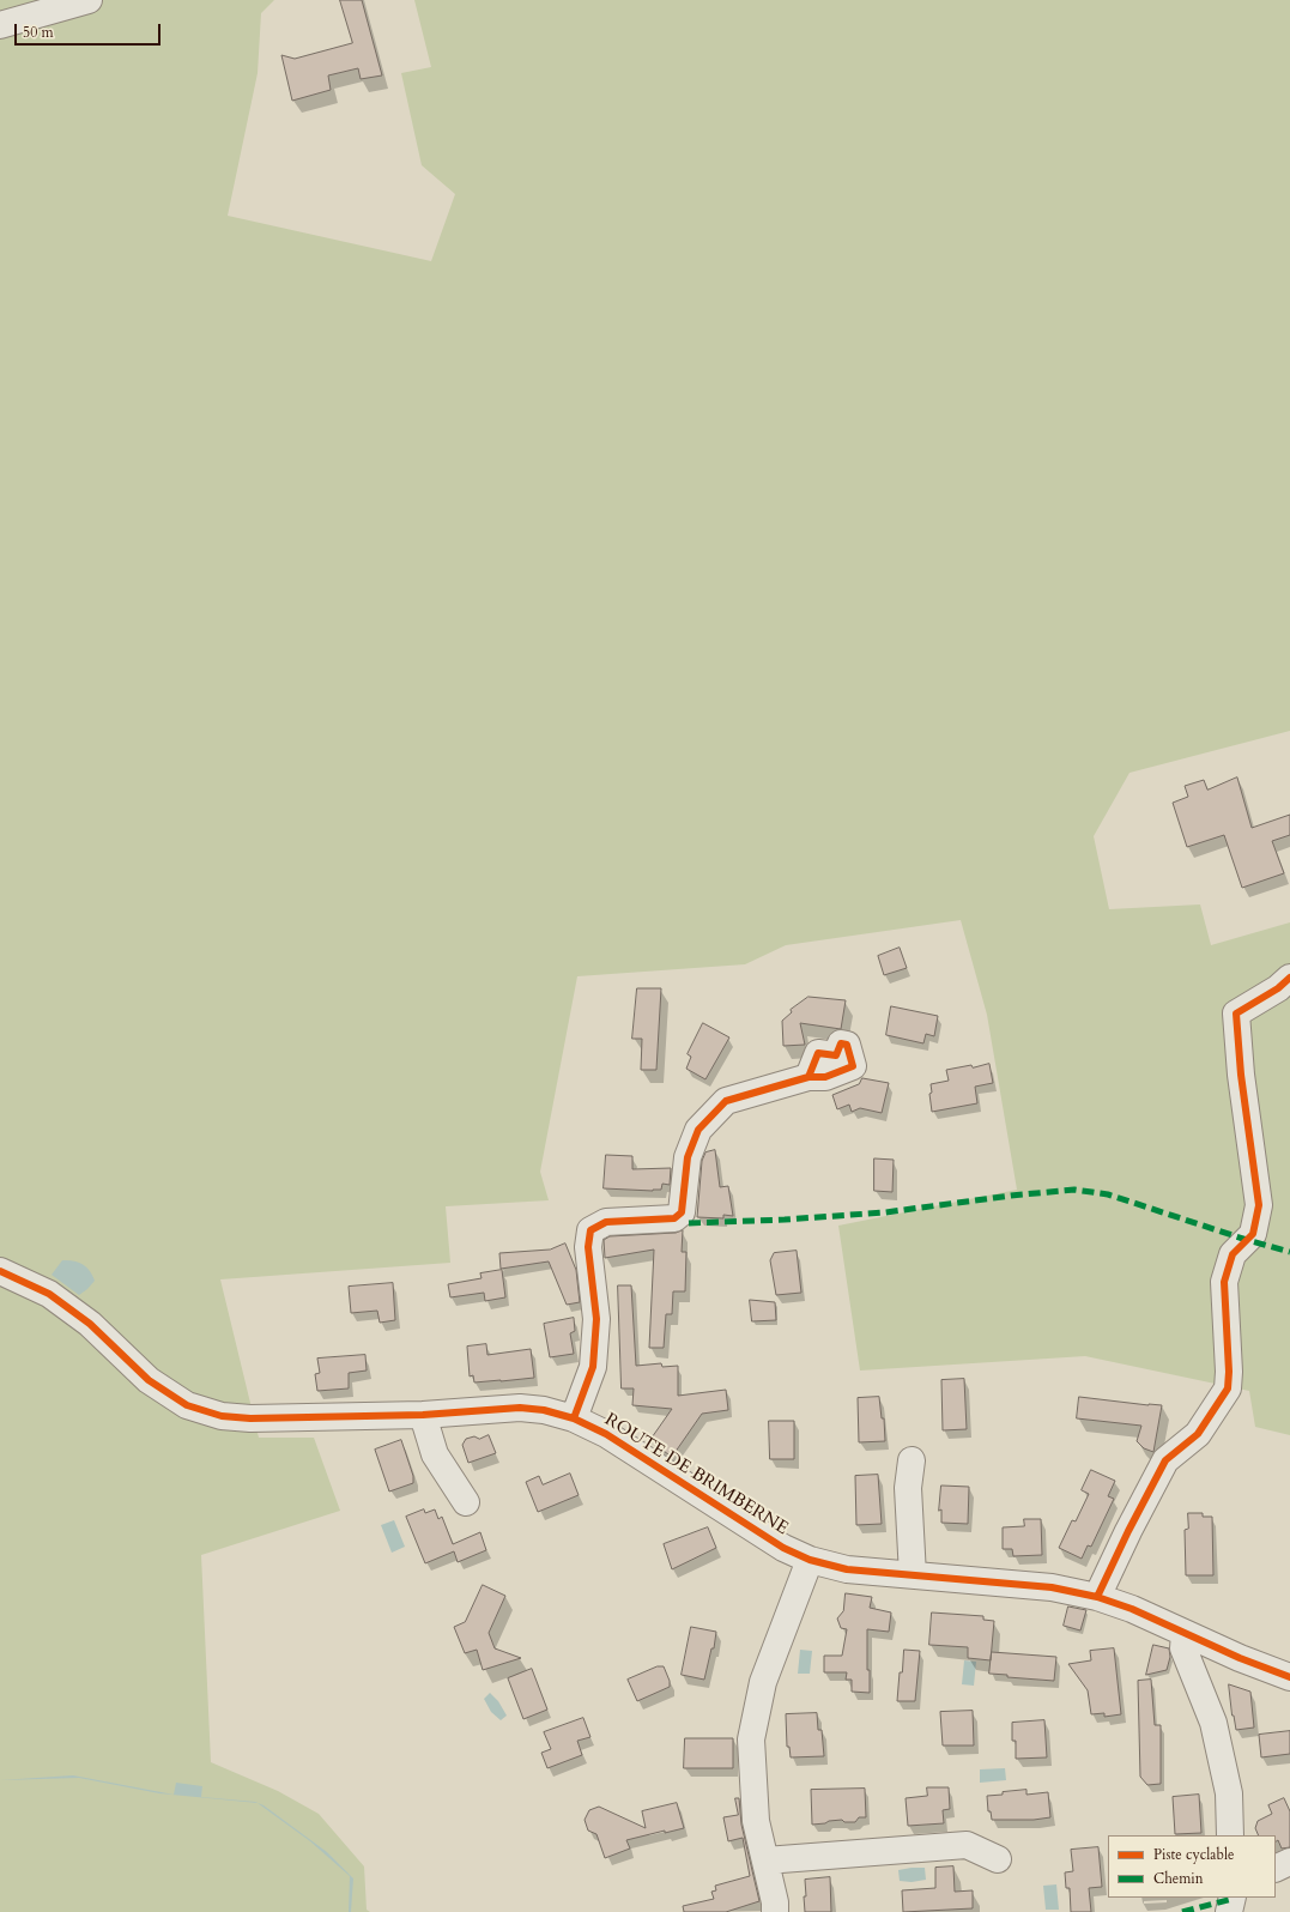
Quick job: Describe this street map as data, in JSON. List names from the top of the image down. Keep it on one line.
{"streets":{"street":["ROUTE DE BRIMBERNE"]},"legend":["Piste cyclable","Chemin"],"scale_bar":"50 m"}
